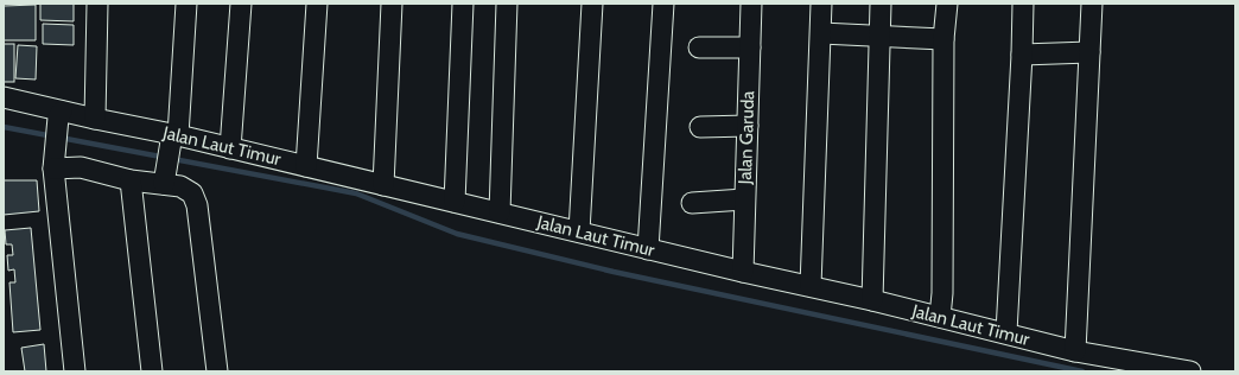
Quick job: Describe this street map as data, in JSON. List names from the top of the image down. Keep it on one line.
{"streets":{"street":["Jalan Garuda","Jalan Laut Timur"]},"crossings":[["Jalan Garuda","Jalan Laut Timur"]]}
